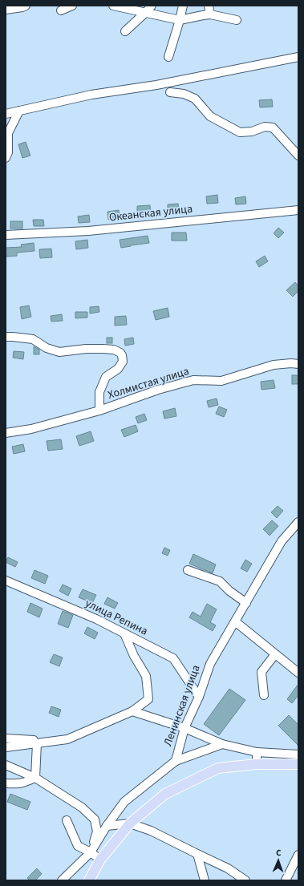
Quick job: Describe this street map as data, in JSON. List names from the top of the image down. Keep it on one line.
{"streets":{"street":["Океанская улица","Холмистая улица","улица Репина","Ленинская улица"]},"crossings":[["улица Репина","Ленинская улица"]],"north":"top"}
